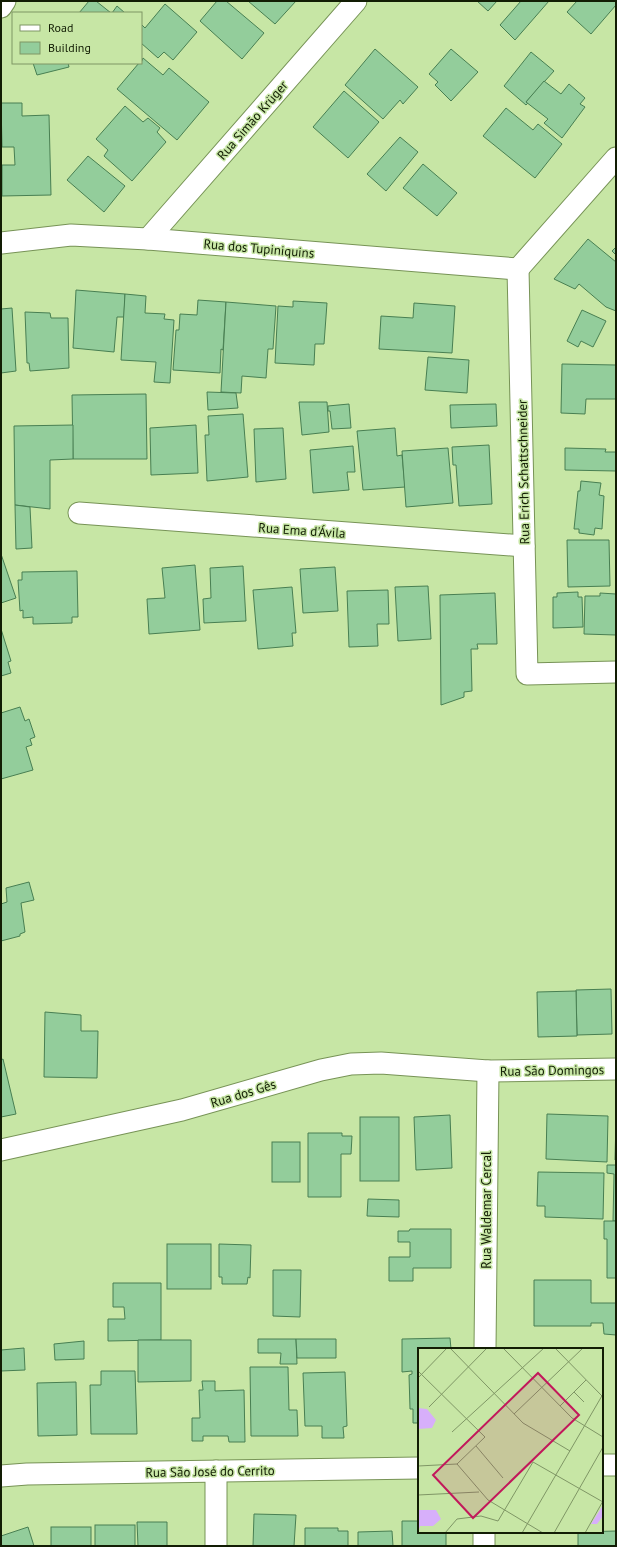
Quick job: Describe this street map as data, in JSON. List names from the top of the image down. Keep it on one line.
{"streets":{"street":["Rua Simão Krüger","Rua dos Tupiniquins","Rua Erich Schattschneider","Rua Ema d'Ávila","Rua São Domingos","Rua dos Gês","Rua Waldemar Cercal","Rua São José do Cerrito"]},"crossings":[["Rua Simão Krüger","Rua dos Tupiniquins"],["Rua dos Tupiniquins","Rua Erich Schattschneider"],["Rua Erich Schattschneider","Rua Ema d'Ávila"],["Rua São Domingos","Rua dos Gês"],["Rua São Domingos","Rua Waldemar Cercal"],["Rua dos Gês","Rua Waldemar Cercal"]],"legend":["Road","Building"]}
